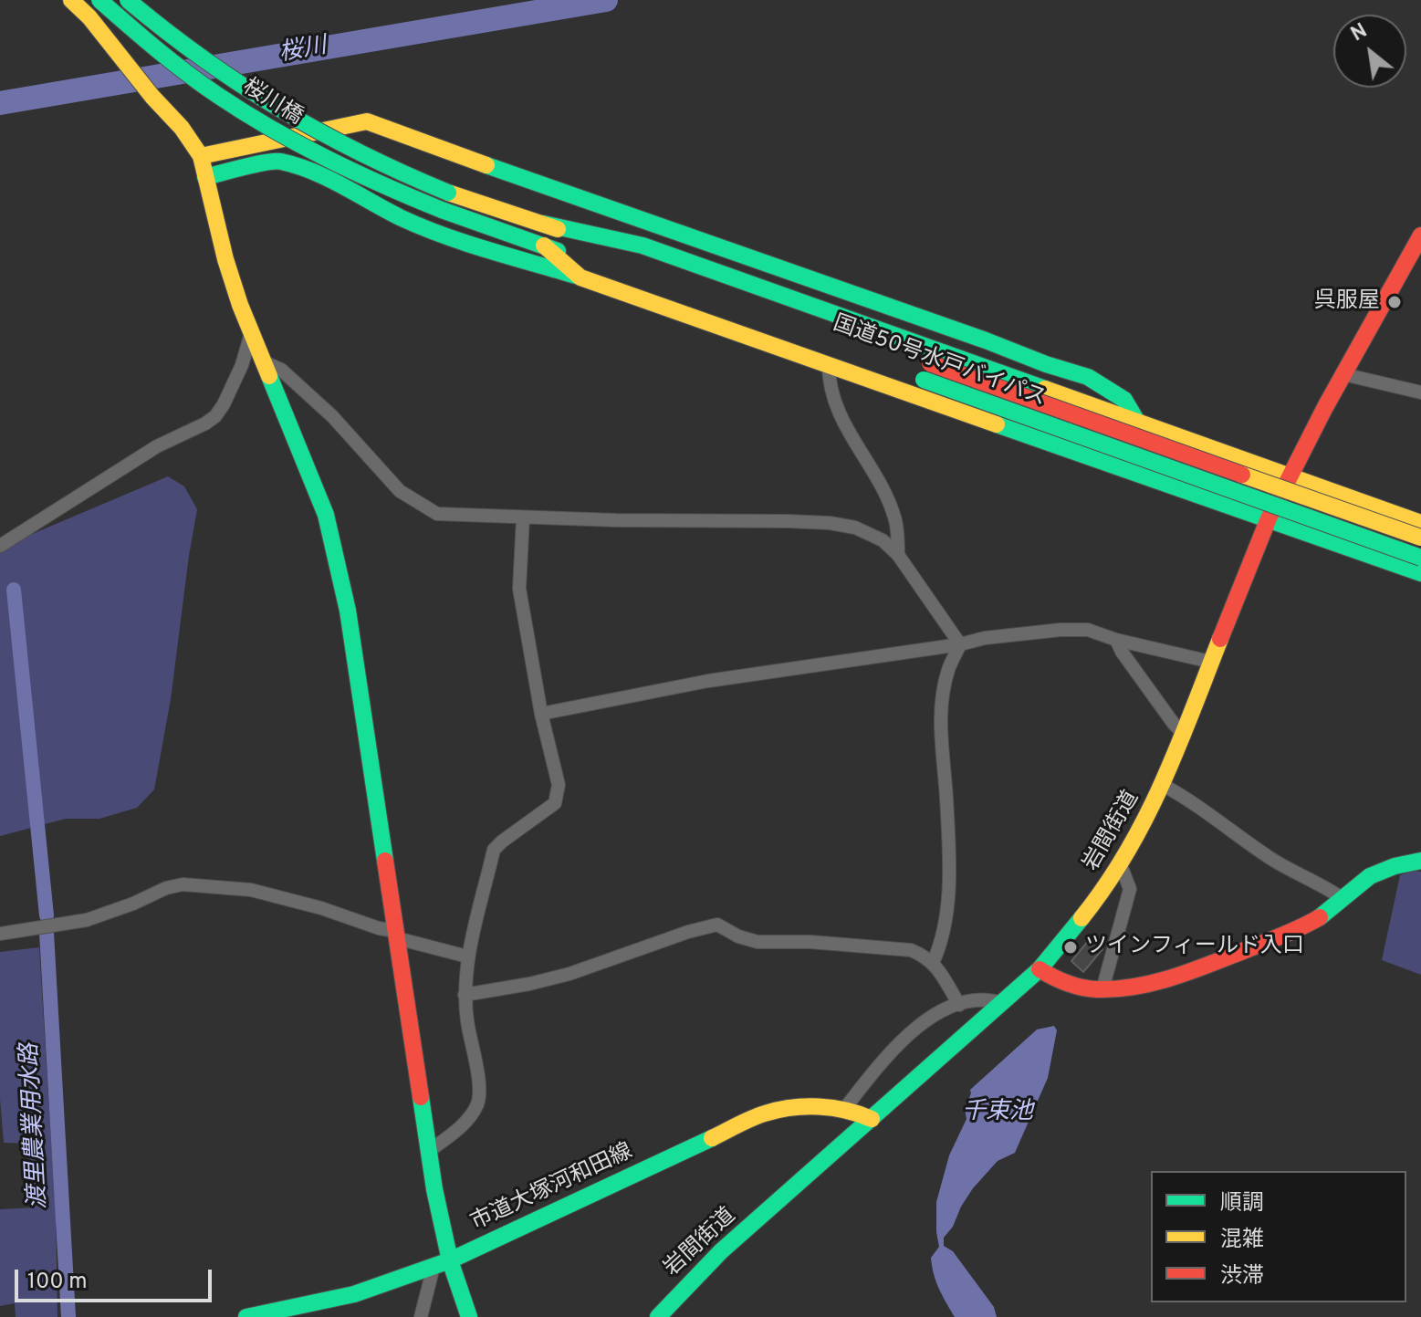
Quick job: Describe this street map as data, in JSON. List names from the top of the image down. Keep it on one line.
{"streets":{"main road":["桜川橋","国道50号水戸バイパス","岩間街道","市道大塚河和田線"]},"crossings":[["桜川橋","国道50号水戸バイパス"],["岩間街道","市道大塚河和田線"]],"water":["桜川","千束池","渡里農業用水路"],"places":["呉服屋","ツインフィールド入口"],"legend":["順調","混雑","渋滞"],"scale_bar":"100 m","north":"top left"}
